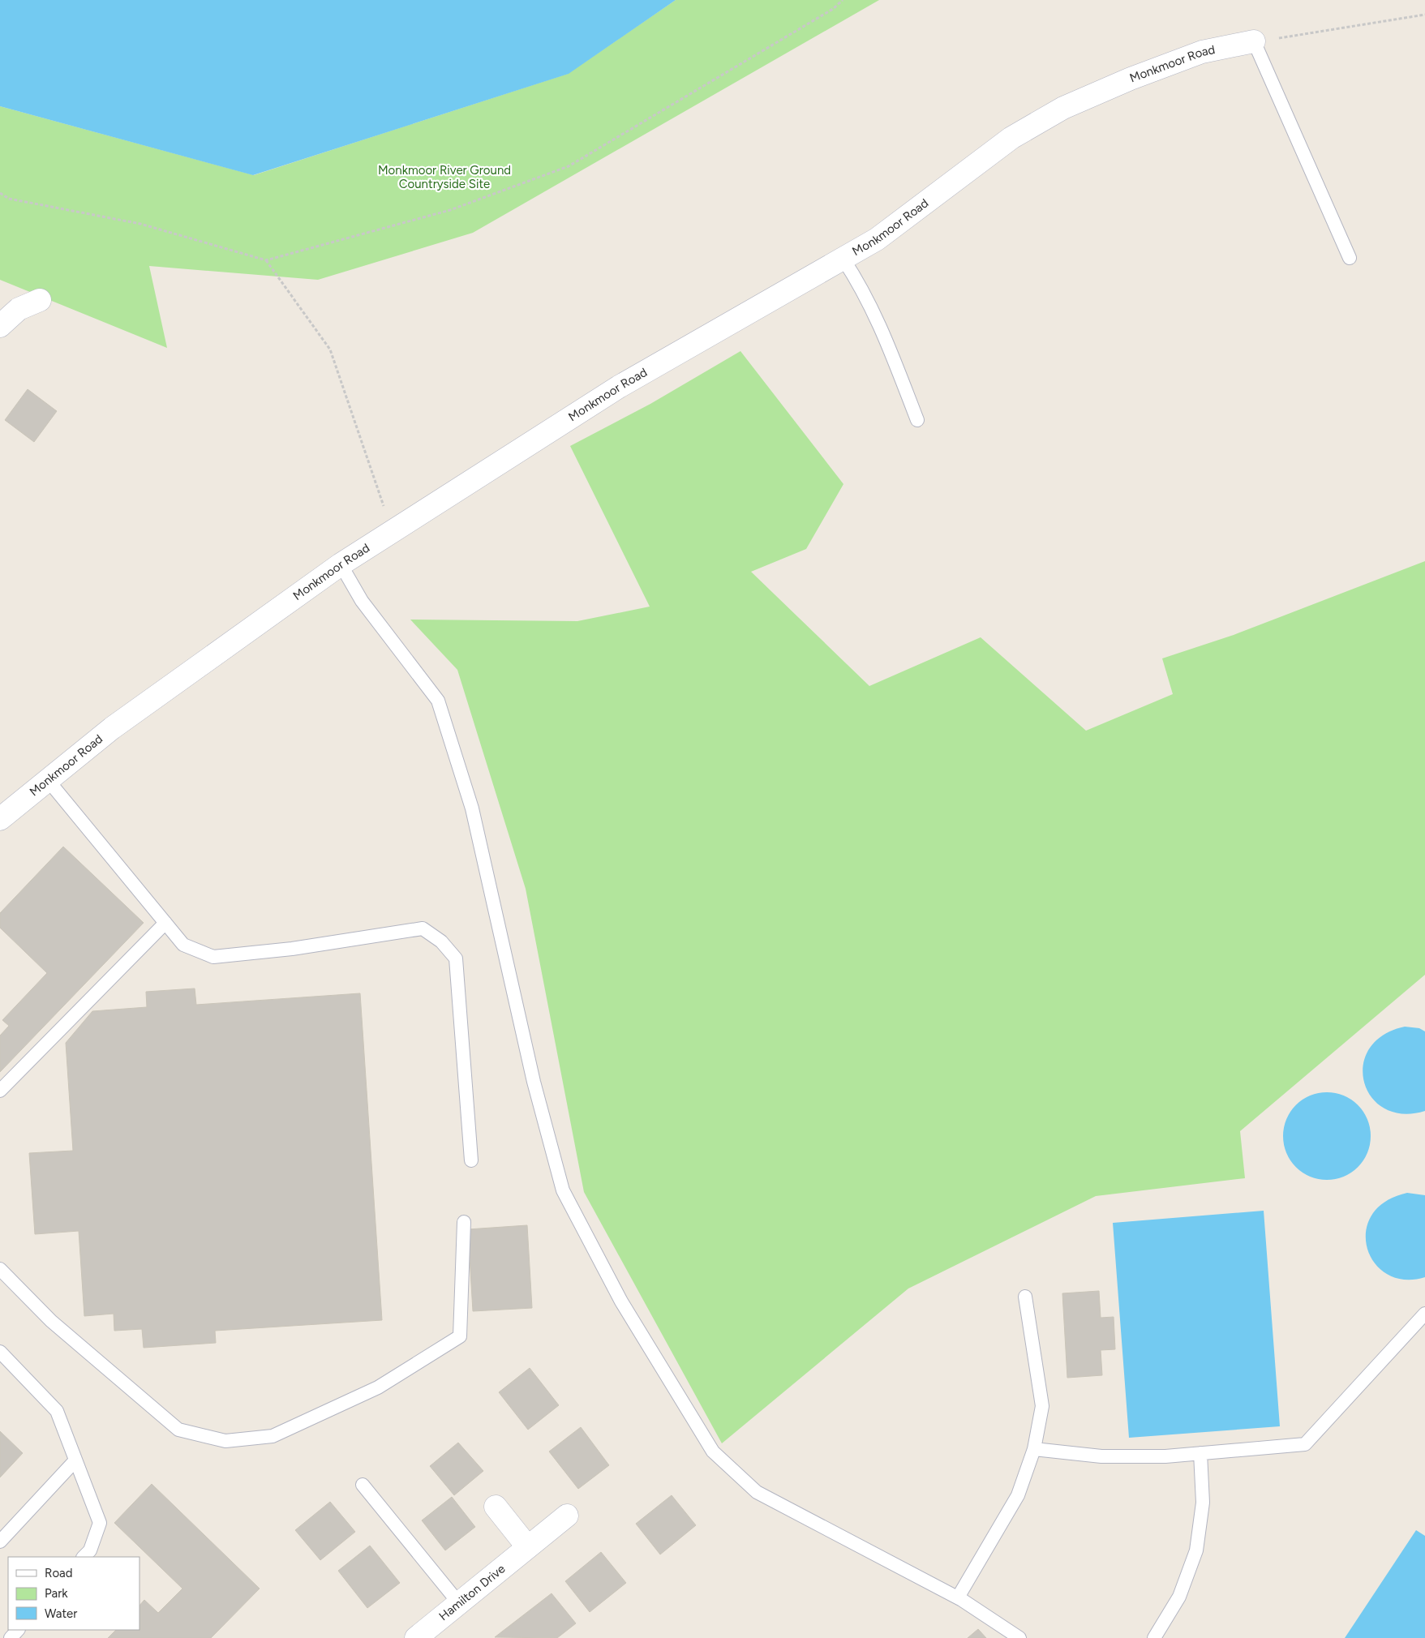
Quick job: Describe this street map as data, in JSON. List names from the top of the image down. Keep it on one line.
{"streets":{"street":["Monkmoor Road","Hamilton Drive"]},"parks":["Monkmoor River Ground Countryside Site"],"legend":["Road","Park","Water"]}
